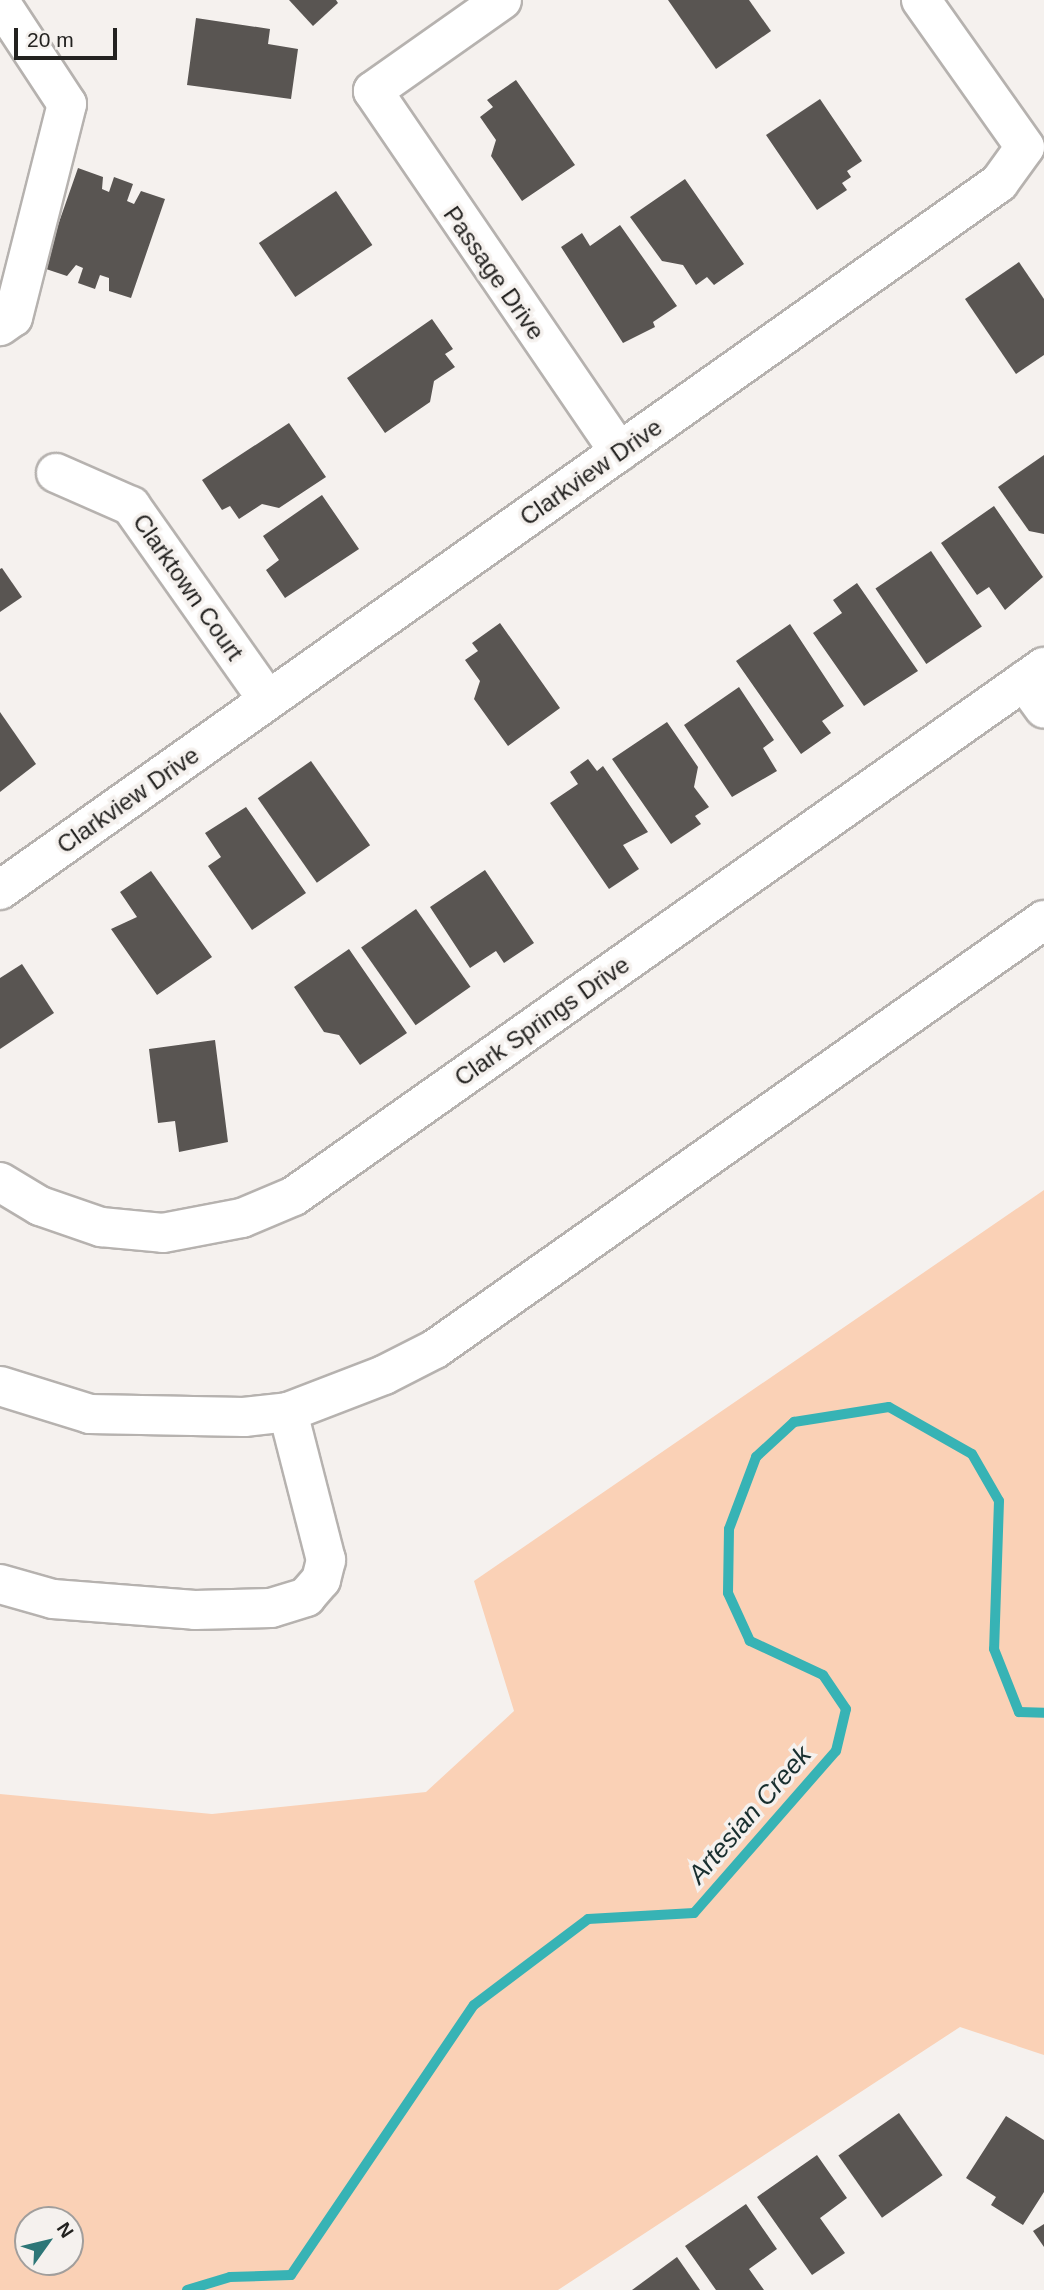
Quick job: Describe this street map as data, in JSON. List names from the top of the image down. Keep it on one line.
{"streets":{"street":["Passage Drive","Clarkview Drive","Clarktown Court","Clark Springs Drive"]},"crossings":[["Passage Drive","Clarkview Drive"],["Clarkview Drive","Clarktown Court"]],"water":["Artesian Creek"],"scale_bar":"20 m","north":"top right"}
